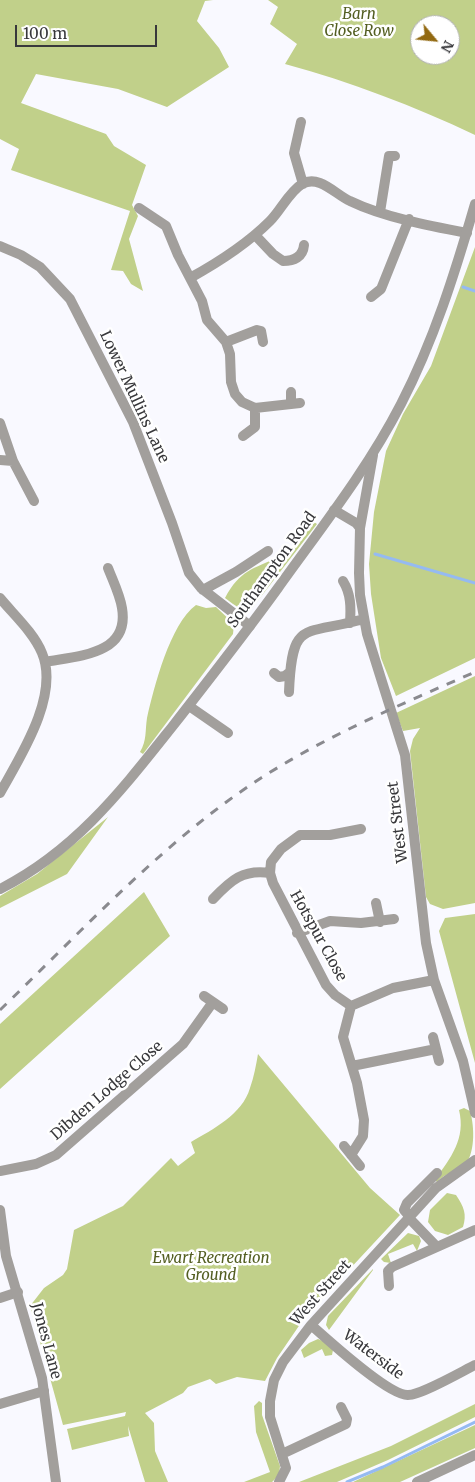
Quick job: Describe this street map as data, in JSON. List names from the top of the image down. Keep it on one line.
{"streets":{"street":["Lower Mullins Lane","Southampton Road","West Street","Hotspur Close","Dibden Lodge Close","Jones Lane","Waterside"]},"crossings":[["Lower Mullins Lane","Southampton Road"],["Southampton Road","West Street"],["West Street","Waterside"]],"parks":["Barn Close Row","Ewart Recreation Ground"],"scale_bar":"100 m","north":"bottom right"}
